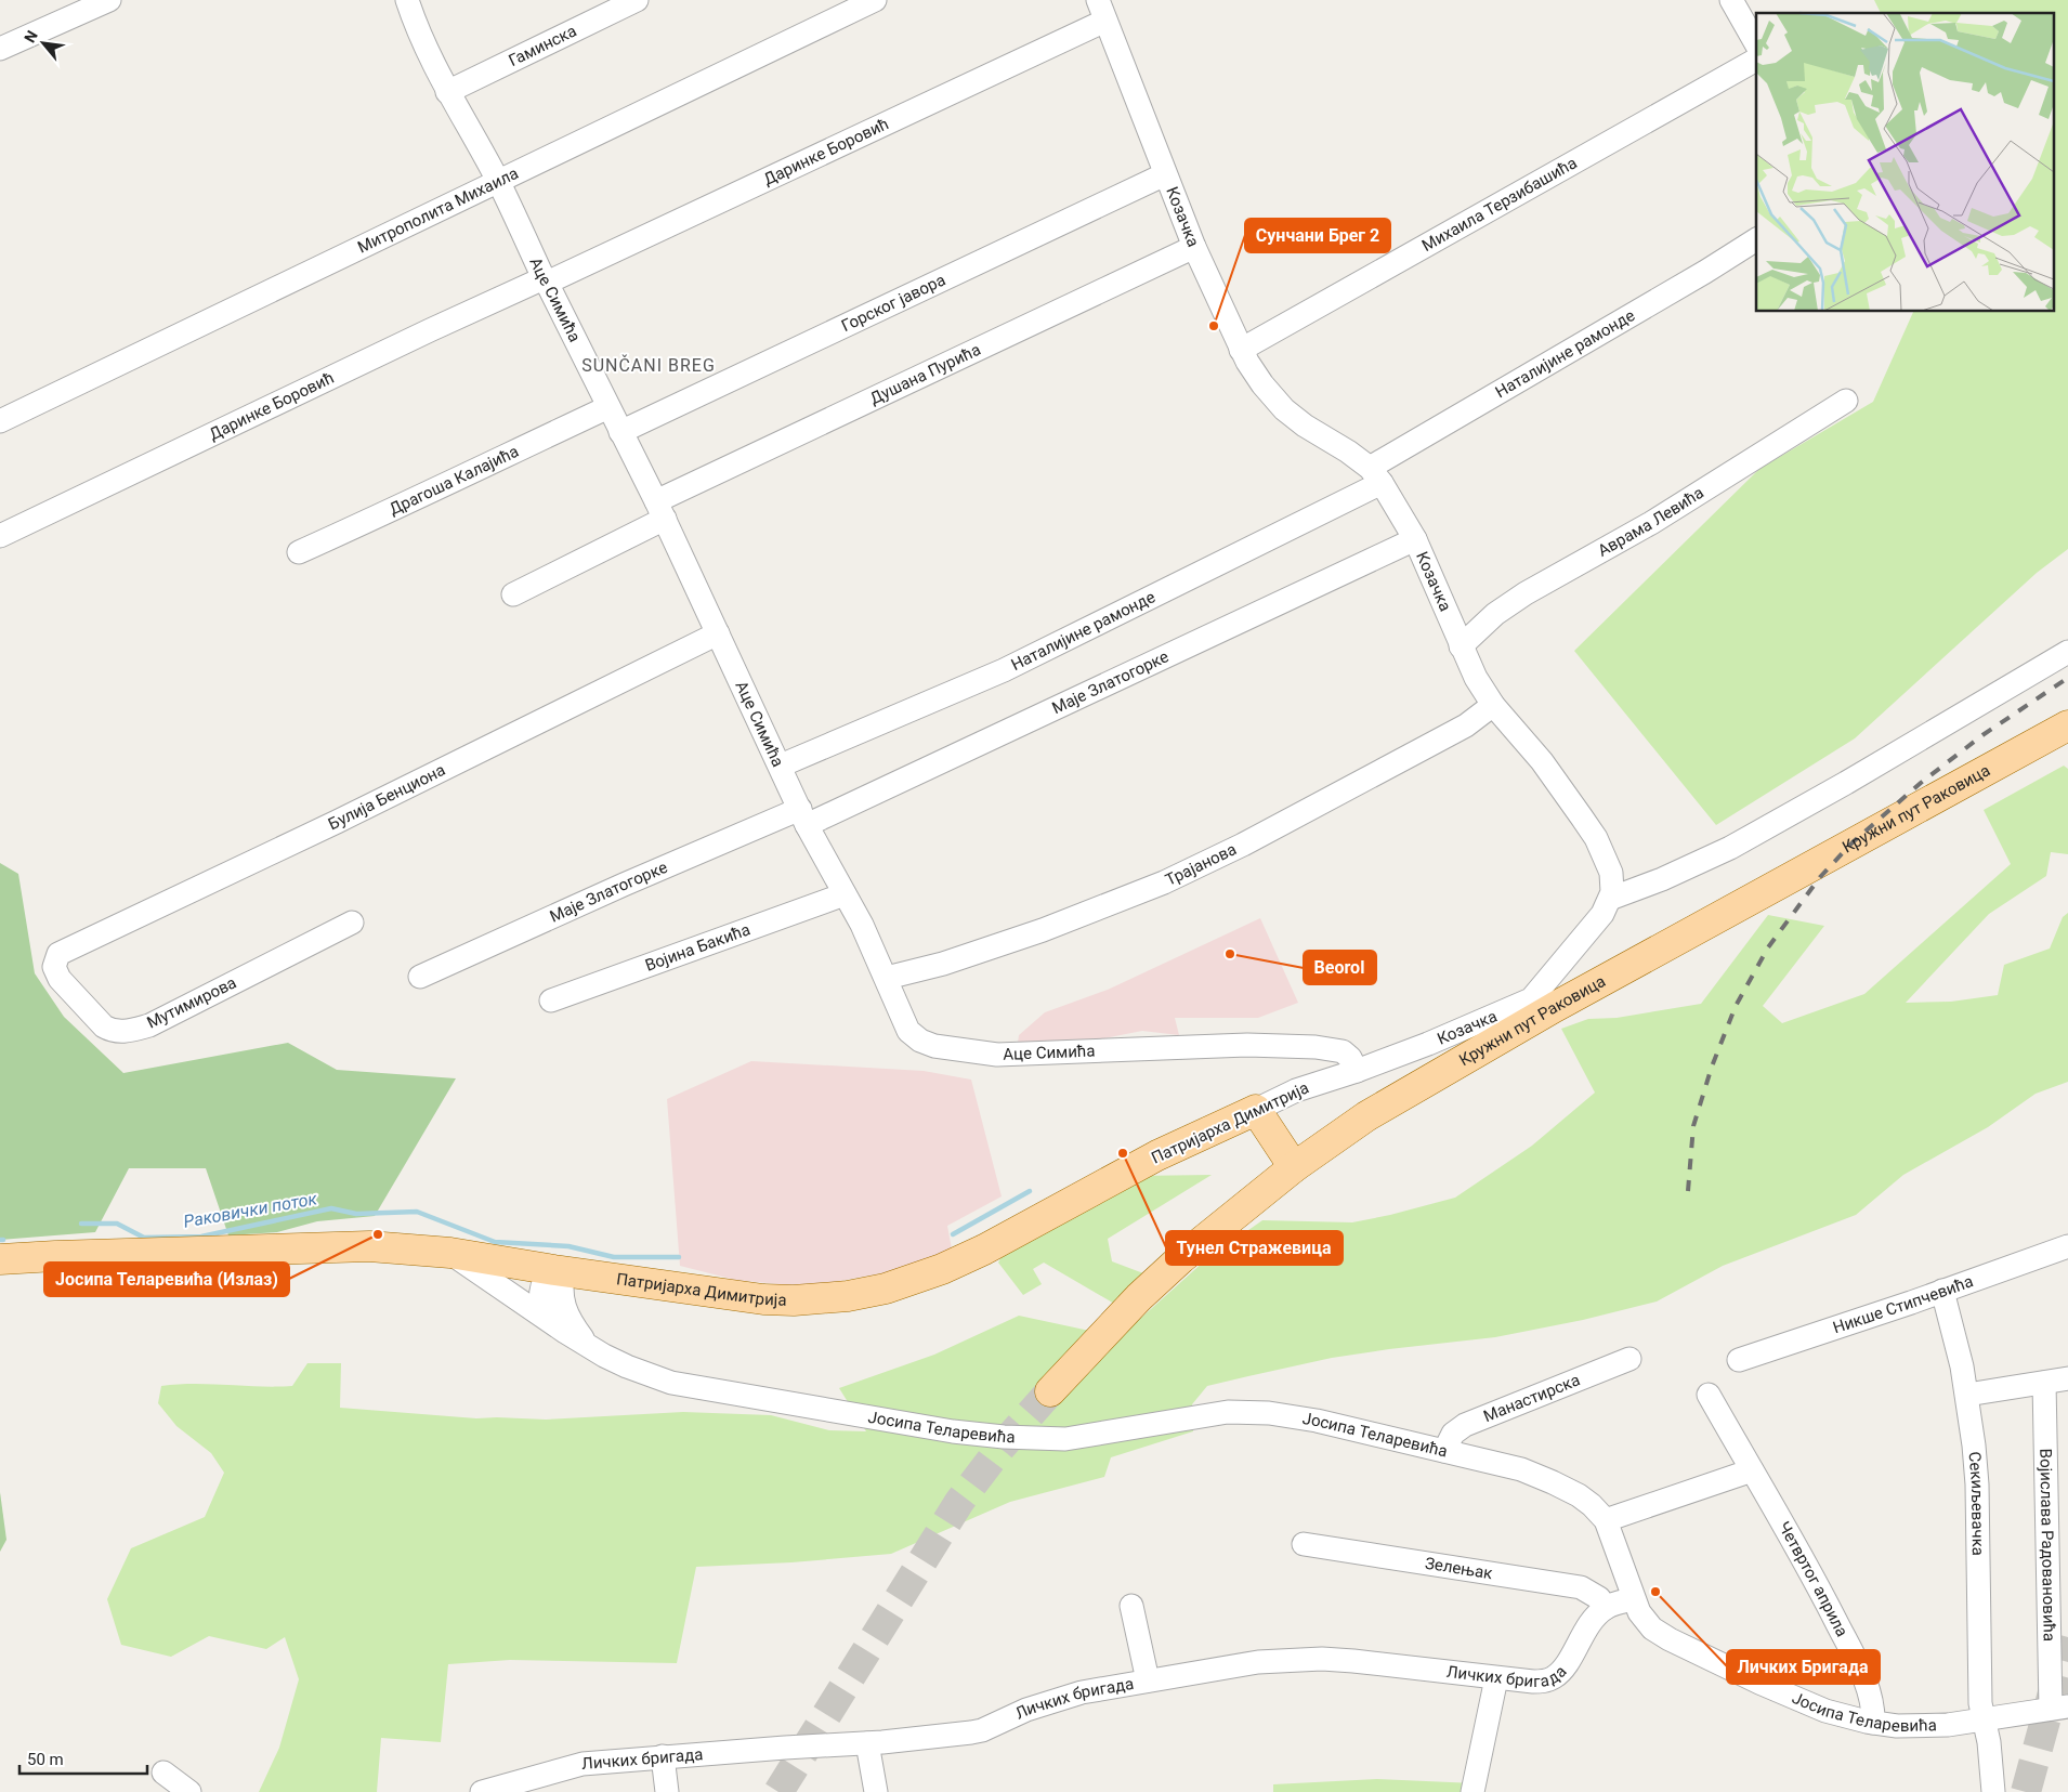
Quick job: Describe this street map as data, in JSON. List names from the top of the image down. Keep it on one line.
{"streets":{"main road":["Кружни пут Раковица","Патријарха Димитрија"],"street":["Гаминска","Даринке Боровић","Михаила Терзибашића","Митрополита Михаила","Козачка","Аце Симића","Горског јавора","Наталијине рамонде","Душана Пурића","Драгоша Калајића","Аврама Левића","Маје Златогорке","Булија Бенциона","Трајанова","Војина Бакића","Мутимирова","Никше Стипчевића","Манастирска","Јосипа Теларевића","Секиљевачка","Војислава Радовановића","Зелењак","Четвртог априла","Личких бригада"]},"crossings":[["Гаминска","Аце Симића"],["Даринке Боровић","Козачка"],["Даринке Боровић","Аце Симића"],["Михаила Терзибашића","Козачка"],["Митрополита Михаила","Аце Симића"],["Козачка","Аце Симића"],["Козачка","Горског јавора"],["Козачка","Наталијине рамонде"],["Козачка","Душана Пурића"],["Козачка","Аврама Левића"],["Козачка","Маје Златогорке"],["Козачка","Трајанова"],["Козачка","Патријарха Димитрија"],["Аце Симића","Горског јавора"],["Аце Симића","Наталијине рамонде"],["Аце Симића","Душана Пурића"],["Аце Симића","Драгоша Калајића"],["Аце Симића","Маје Златогорке"],["Аце Симића","Булија Бенциона"],["Аце Симића","Трајанова"],["Аце Симића","Војина Бакића"],["Аце Симића","Патријарха Димитрија"],["Булија Бенциона","Мутимирова"],["Патријарха Димитрија","Јосипа Теларевића"],["Никше Стипчевића","Секиљевачка"],["Манастирска","Јосипа Теларевића"],["Јосипа Теларевића","Секиљевачка"],["Јосипа Теларевића","Војислава Радовановића"],["Јосипа Теларевића","Четвртог априла"],["Јосипа Теларевића","Личких бригада"],["Зелењак","Личких бригада"]],"districts":["SUNČANI BREG"],"water":["Раковички поток"],"places":["Сунчани Брег 2","Beorol","Тунел Стражевица","Јосипа Теларевића (Излаз)","Личких Бригада"],"scale_bar":"50 m","north":"top left"}
